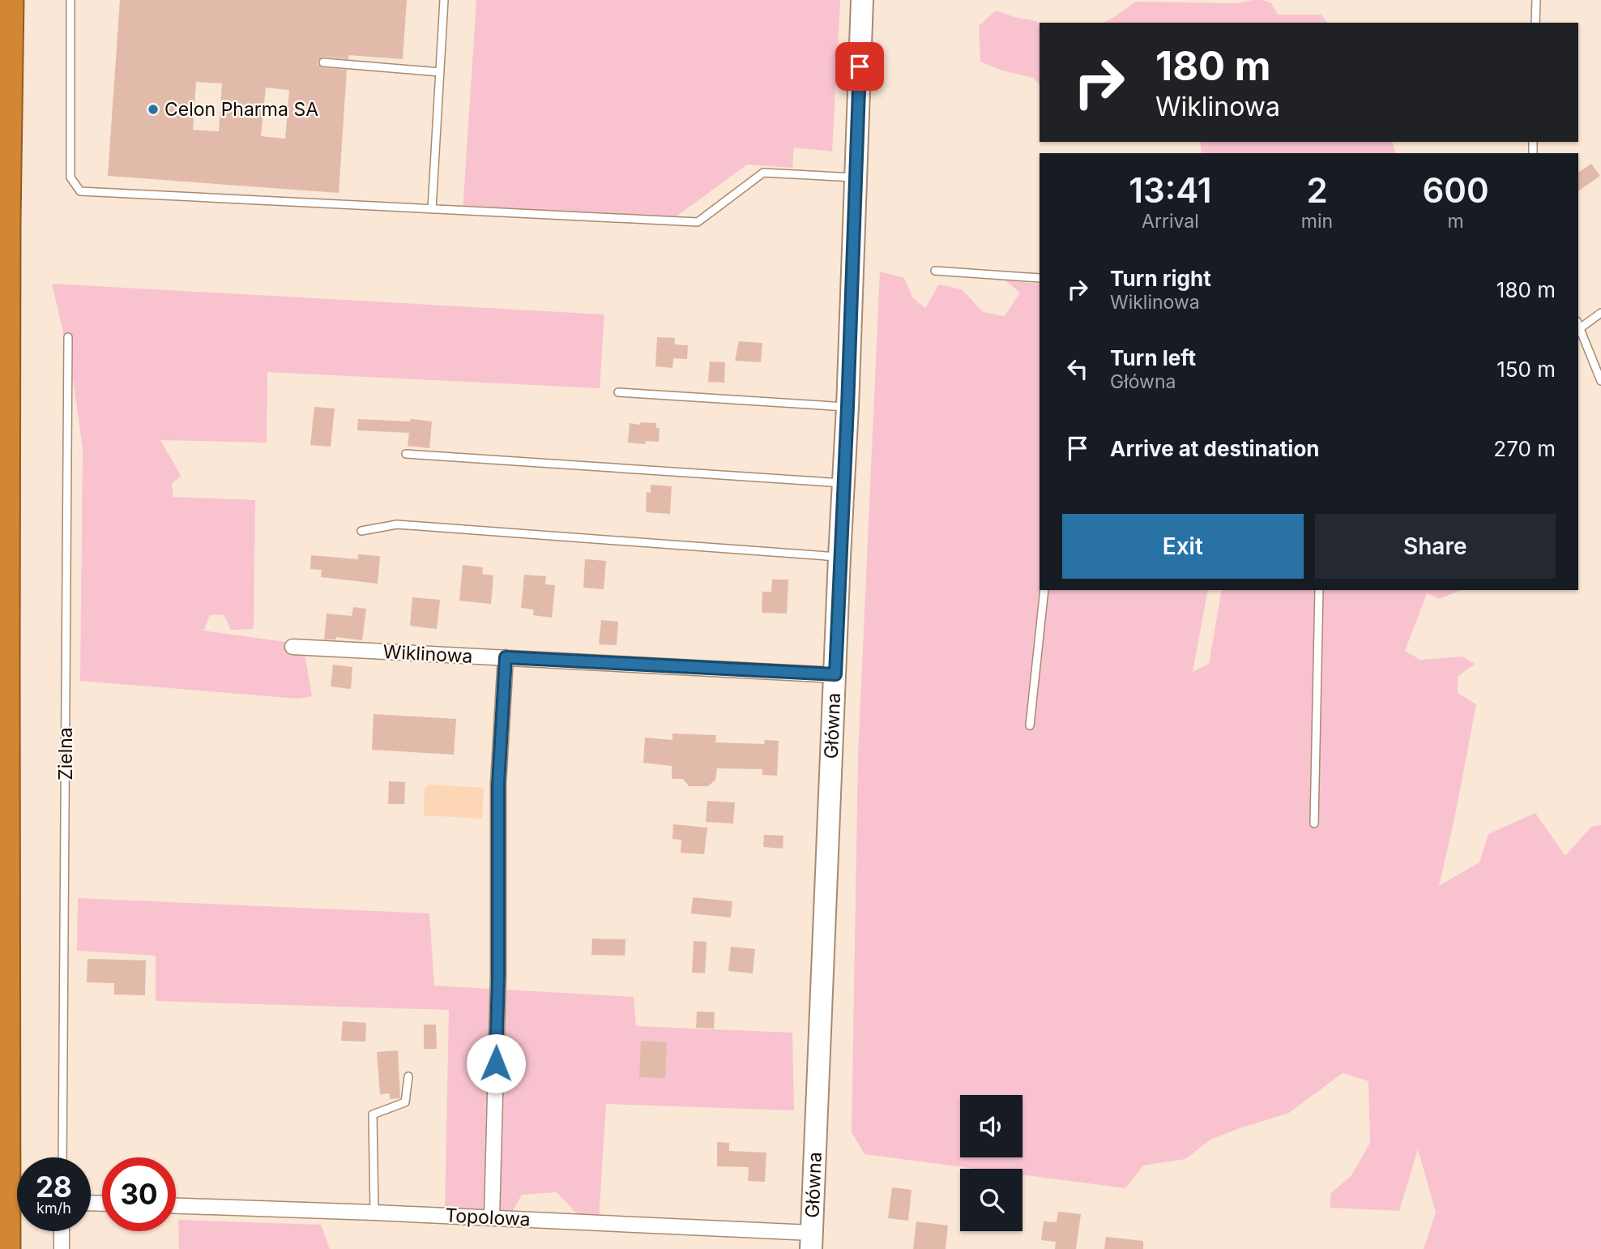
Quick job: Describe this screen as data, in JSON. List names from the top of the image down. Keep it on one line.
{"streets":{"main road":["Główna"],"street":["Wiklinowa","Topolowa"],"lane":["Zielna"]},"crossings":[["Wiklinowa","Główna"],["Główna","Topolowa"]],"places":["Celon Pharma SA"],"page":{"turn":["180 m","Wiklinowa"],"eta":["13:41","Arrival","2","min","600","m"],"list":[{"name":"Turn right","note":"Wiklinowa","value":"180 m"},{"name":"Turn left","note":"Główna","value":"150 m"},{"name":"Arrive at destination","value":"270 m"}],"buttons":["Exit","Share"],"speed":"28 km/h","limit":"30"}}
